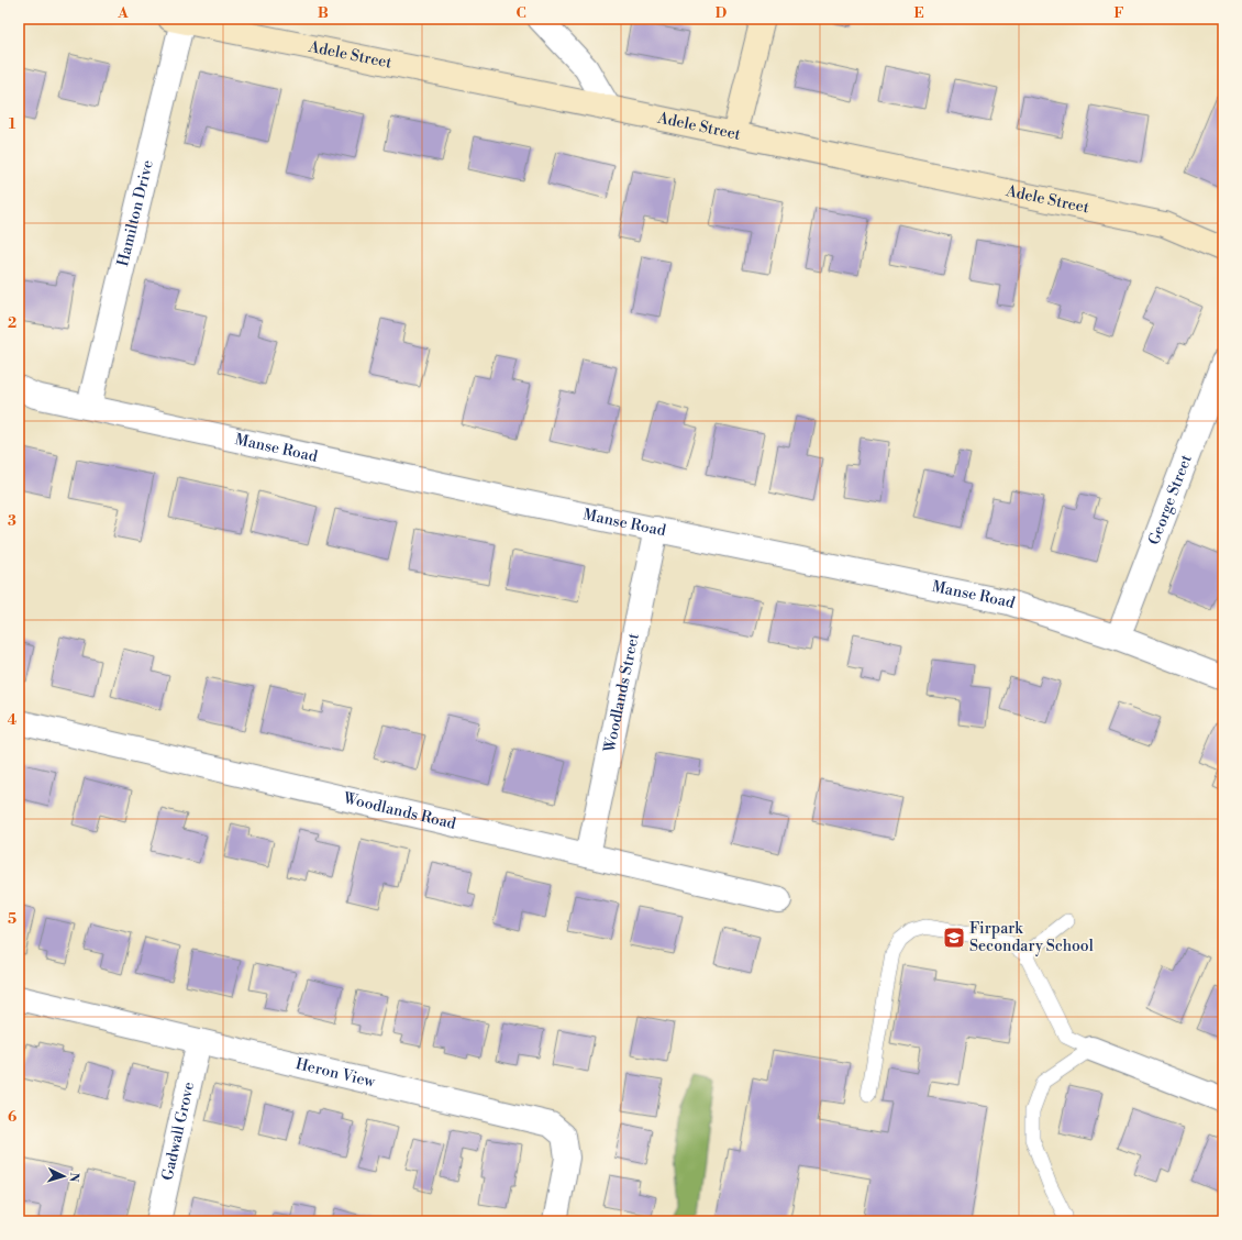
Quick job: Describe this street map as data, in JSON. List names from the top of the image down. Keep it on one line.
{"streets":{"street":["Adele Street","Hamilton Drive","Manse Road","George Street","Woodlands Street","Woodlands Road","Heron View","Gadwall Grove"]},"crossings":[["Adele Street","Hamilton Drive"],["Hamilton Drive","Manse Road"],["Manse Road","George Street"],["Manse Road","Woodlands Street"],["Woodlands Street","Woodlands Road"],["Heron View","Gadwall Grove"]],"places":{"school or university":["Firpark Secondary School"]},"north":"right","grid":{"columns":["A","B","C","D","E","F"],"rows":["1","2","3","4","5","6"]}}
